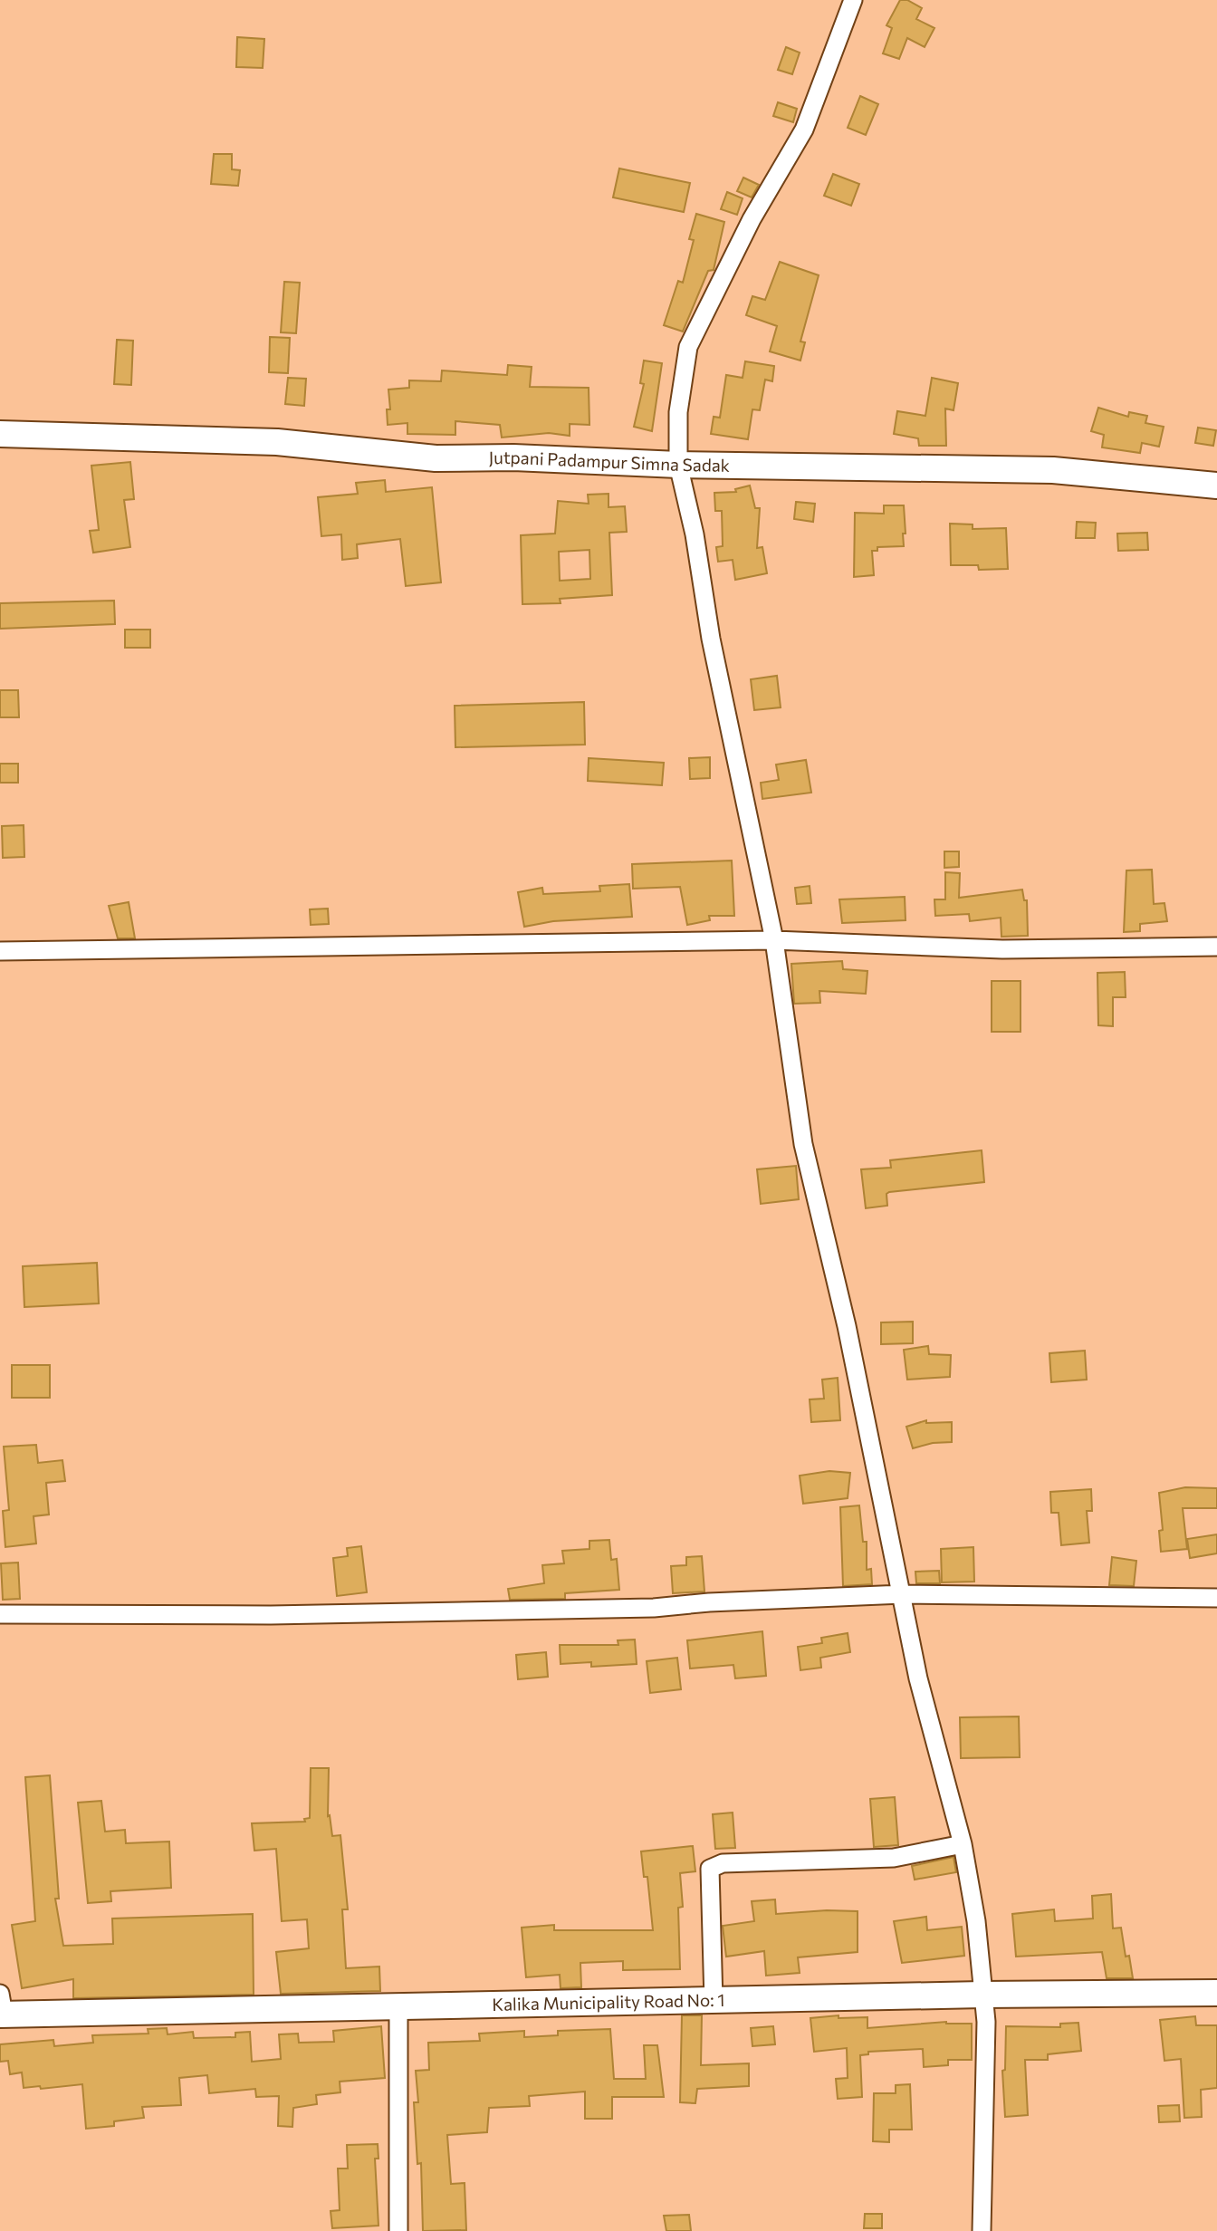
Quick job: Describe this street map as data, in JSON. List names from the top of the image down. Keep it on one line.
{"streets":{"street":["Jutpani Padampur Simna Sadak","Kalika Municipality Road No: 1"]}}
